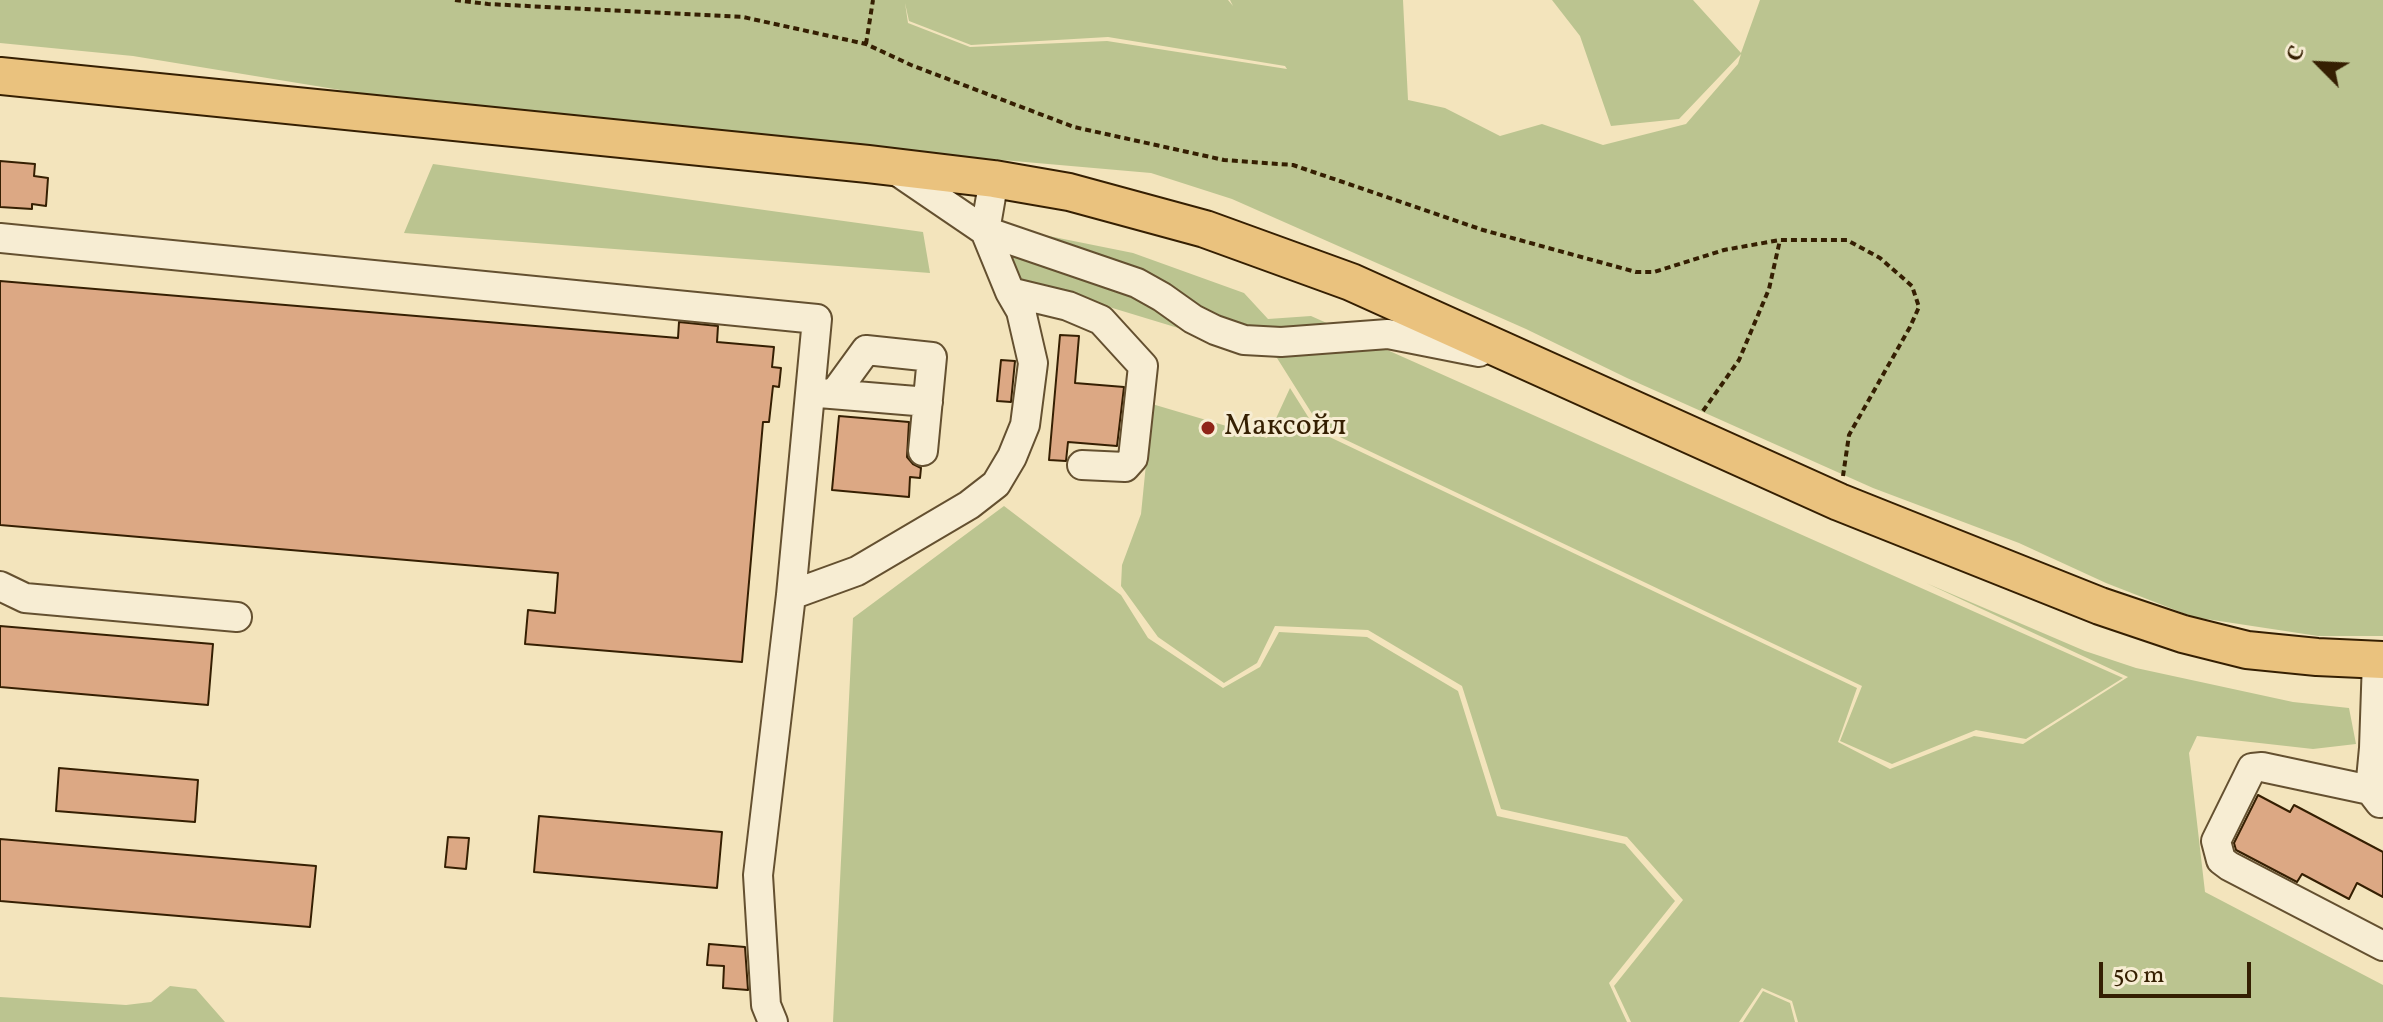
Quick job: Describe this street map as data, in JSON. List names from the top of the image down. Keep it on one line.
{"places":["Максойл"],"scale_bar":"50 m","north":"top left"}
